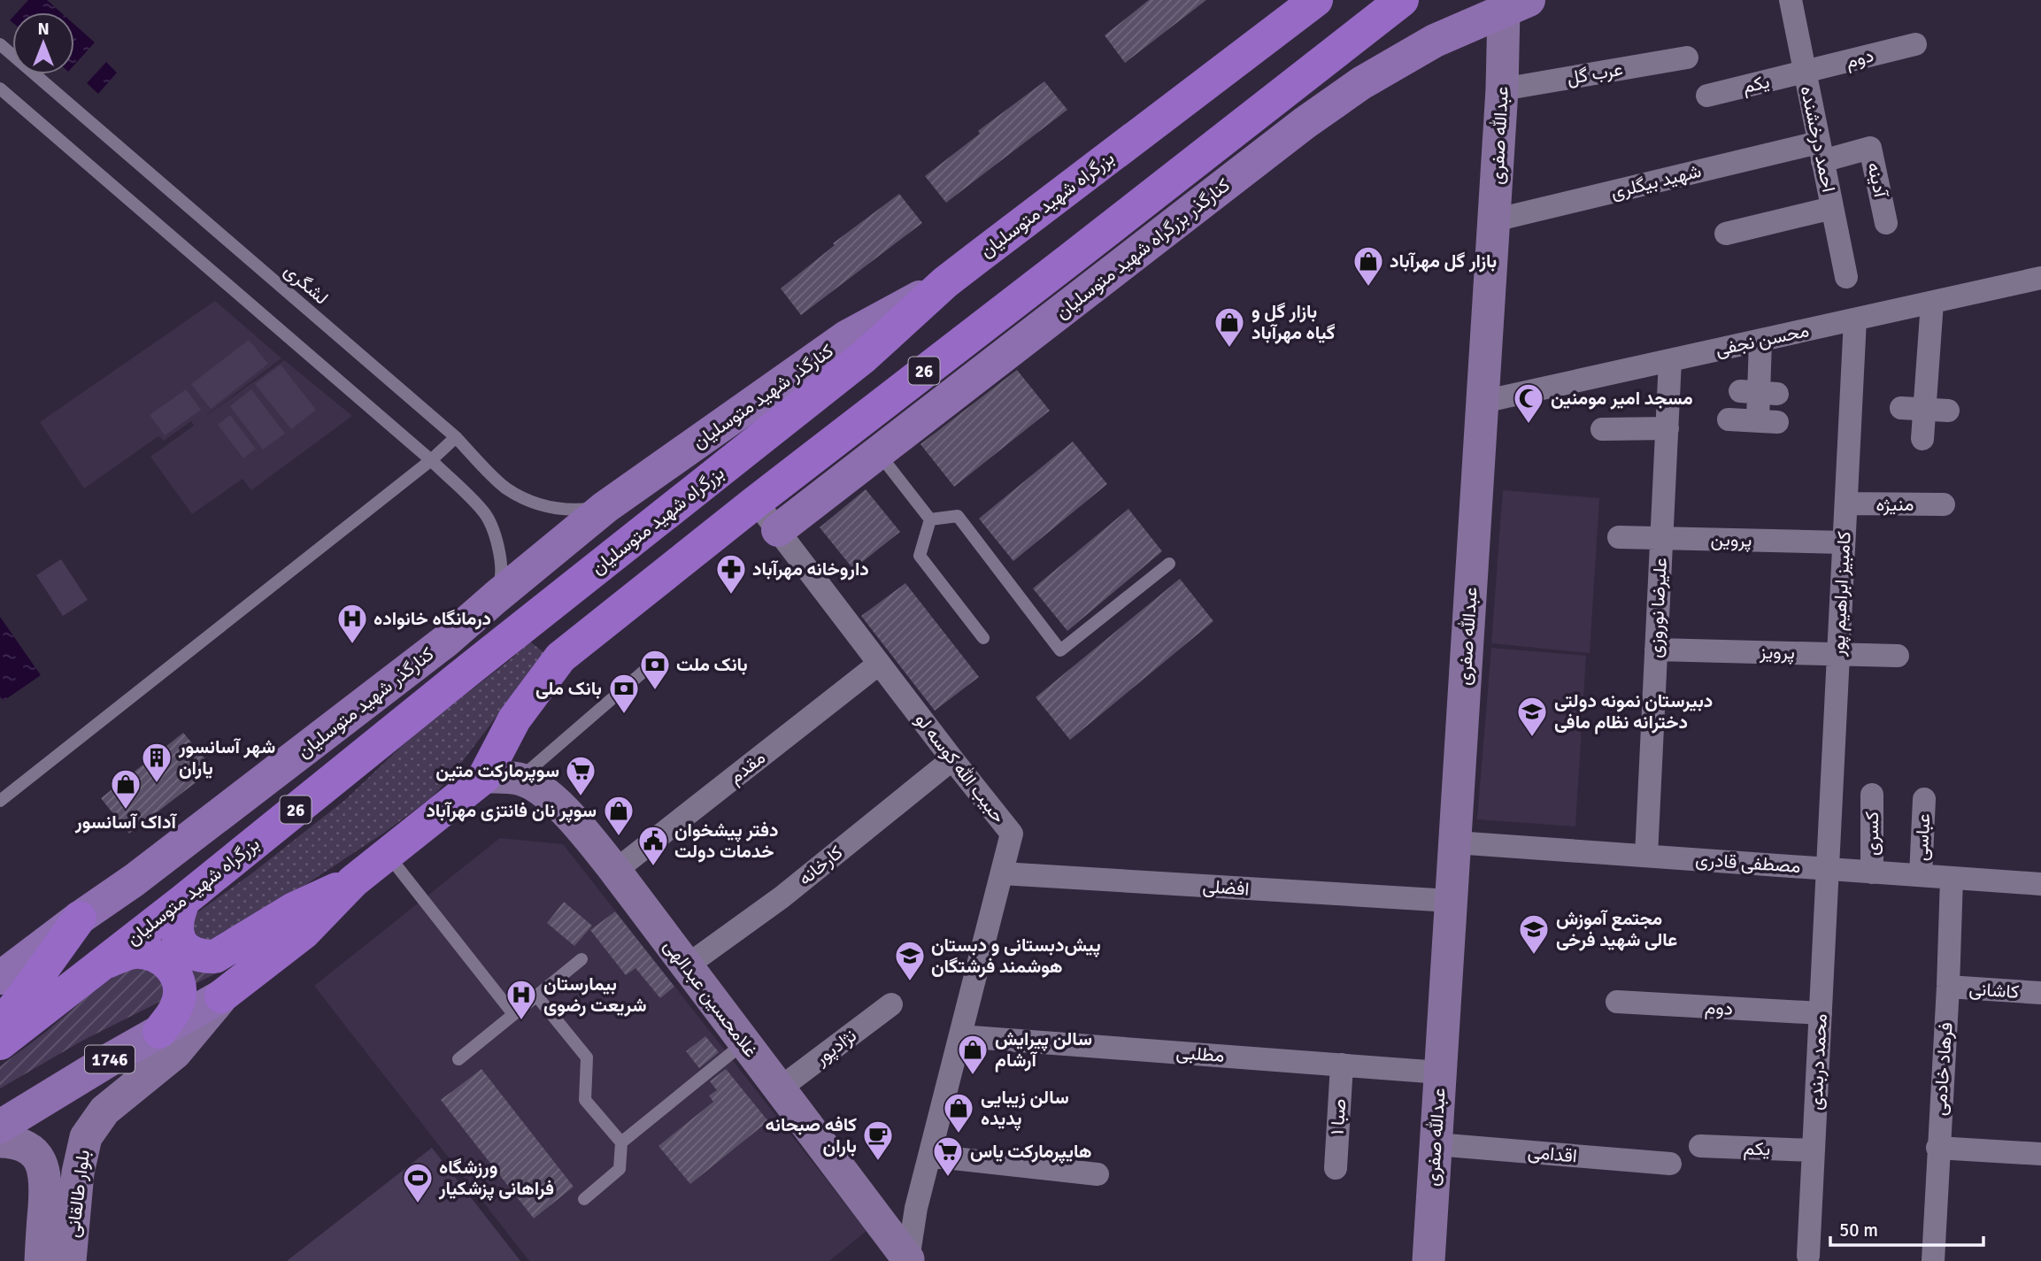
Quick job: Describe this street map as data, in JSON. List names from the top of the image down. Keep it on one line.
{"streets":{"highway":["بزرگراه شهید متوسلیان","26"],"main road":["کنارگذر بزرگراه شهید متوسلیان","کنارگذر شهید متوسلیان","1746"],"street":["دوم","عرب گل","یکم","عبدالله صفری","احمد درخشنده","آدینه","شهید بیگلری","محسن نجفی","منیژه","پروین","کامبیز ابراهیم پور","علیرضا نوروزی","پرویز","مقدم","حبیب الله کوسه لو","کسری","عباسی","مصطفی قادری","کارخانه","افضلی","کاشانی","غلامحسین عبدالهی","نژادپور","مطلبی","محمد دربندی","فرهاد خادمی","صبا ۱","اقدامی","بلوار طالقانی"],"lane":["لشگری"]},"crossings":[["دوم","یکم"],["دوم","احمد درخشنده"],["دوم","محمد دربندی"],["عرب گل","عبدالله صفری"],["یکم","احمد درخشنده"],["یکم","محمد دربندی"],["عبدالله صفری","شهید بیگلری"],["عبدالله صفری","کنارگذر بزرگراه شهید متوسلیان"],["عبدالله صفری","محسن نجفی"],["عبدالله صفری","مصطفی قادری"],["عبدالله صفری","افضلی"],["عبدالله صفری","مطلبی"],["عبدالله صفری","اقدامی"],["احمد درخشنده","آدینه"],["احمد درخشنده","شهید بیگلری"],["آدینه","شهید بیگلری"],["بزرگراه شهید متوسلیان","کنارگذر شهید متوسلیان"],["کنارگذر بزرگراه شهید متوسلیان","حبیب الله کوسه لو"],["لشگری","کنارگذر شهید متوسلیان"],["محسن نجفی","کامبیز ابراهیم پور"],["محسن نجفی","علیرضا نوروزی"],["26","حبیب الله کوسه لو"],["26","غلامحسین عبدالهی"],["26","1746"],["26","بلوار طالقانی"],["منیژه","کامبیز ابراهیم پور"],["پروین","کامبیز ابراهیم پور"],["پروین","علیرضا نوروزی"],["کامبیز ابراهیم پور","پرویز"],["کامبیز ابراهیم پور","مصطفی قادری"],["کامبیز ابراهیم پور","محمد دربندی"],["علیرضا نوروزی","پرویز"],["علیرضا نوروزی","مصطفی قادری"],["مقدم","حبیب الله کوسه لو"],["مقدم","غلامحسین عبدالهی"],["حبیب الله کوسه لو","کارخانه"],["حبیب الله کوسه لو","افضلی"],["حبیب الله کوسه لو","غلامحسین عبدالهی"],["حبیب الله کوسه لو","مطلبی"],["کسری","مصطفی قادری"],["عباسی","مصطفی قادری"],["مصطفی قادری","محمد دربندی"],["مصطفی قادری","فرهاد خادمی"],["کارخانه","غلامحسین عبدالهی"],["کاشانی","فرهاد خادمی"],["غلامحسین عبدالهی","نژادپور"],["مطلبی","صبا ۱"],["1746","بلوار طالقانی"]],"places":{"shop":["بازار گل مهرآباد","بازار گل و گیاه مهرآباد","آداک آسانسور","سوپر نان فانتزی مهرآباد","سالن پیرایش آرشام","سالن زیبایی پدیده"],"mosque":["مسجد امیر مومنین"],"pharmacy":["داروخانه مهرآباد"],"hospital":["درمانگاه خانواده","بیمارستان شریعت رضوی"],"bank":["بانک ملت","بانک ملی"],"school or university":["دبیرستان نمونه دولتی دخترانه نظام مافی","مجتمع آموزش عالی شهید فرخی","پیش‌دبستانی و دبستان هوشمند فرشتگان"],"building":["شهر آسانسور یاران"],"supermarket":["سوپرمارکت متین","هایپرمارکت یاس"],"public building":["دفتر پیشخوان خدمات دولت"],"cafe":["کافه صبحانه باران"],"sports":["ورزشگاه فراهانی پزشکیار"]},"scale_bar":"50 m","north":"top"}
